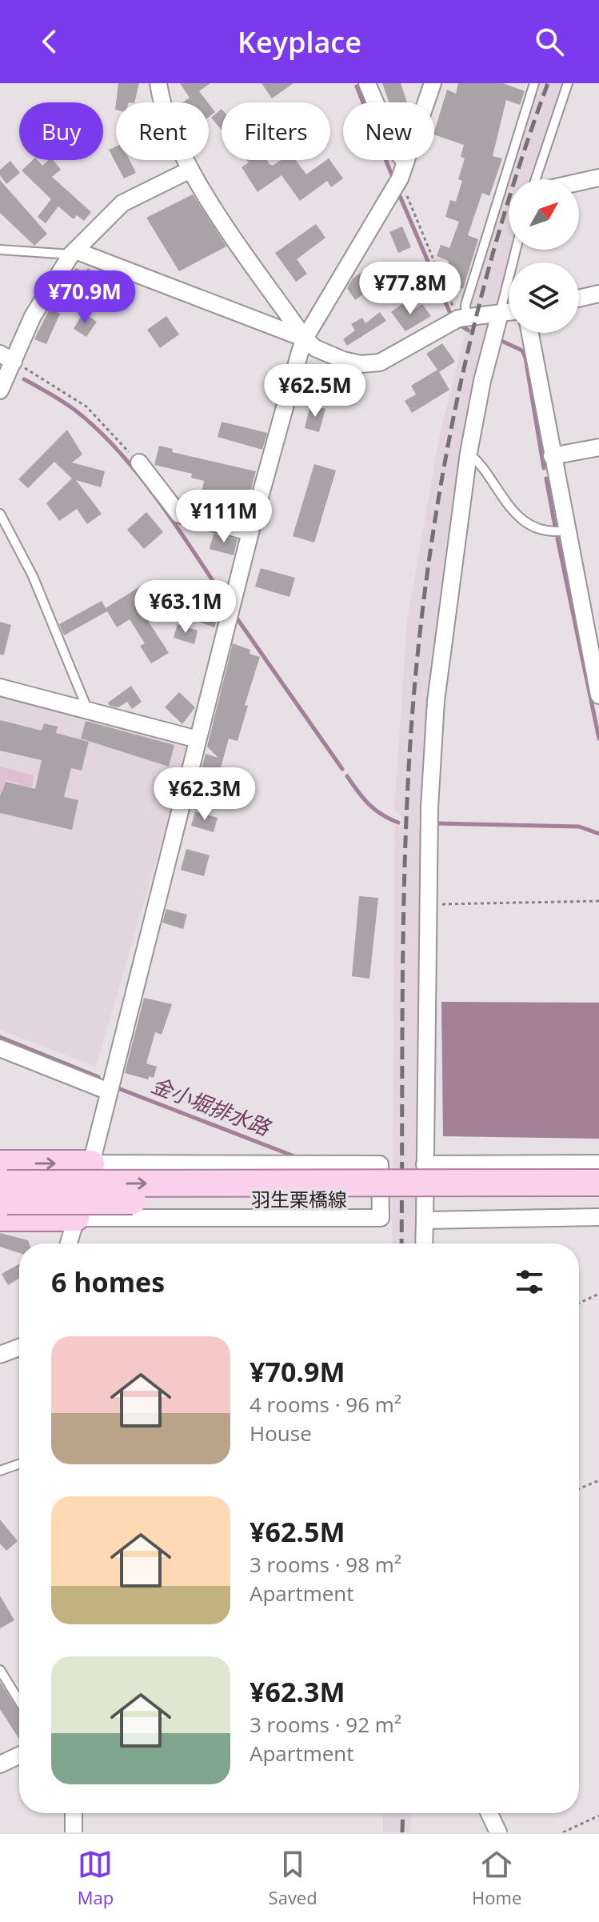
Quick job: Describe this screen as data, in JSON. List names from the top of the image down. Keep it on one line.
{"streets":{"main road":["羽生栗橋線"]},"water":["金小堀排水路"],"north":"top right","page":{"header":"Keyplace","chip":["Buy","Rent","Filters","New"],"price":["¥77.8M","¥70.9M","¥62.5M","¥111M","¥63.1M","¥62.3M"],"heading":"6 homes","list":[{"name":"¥70.9M","note":"4 rooms · 96 m² · House"},{"name":"¥62.5M","note":"3 rooms · 98 m² · Apartment"},{"name":"¥62.3M","note":"3 rooms · 92 m² · Apartment"}],"tabs":["Map","Saved","Home"]}}
